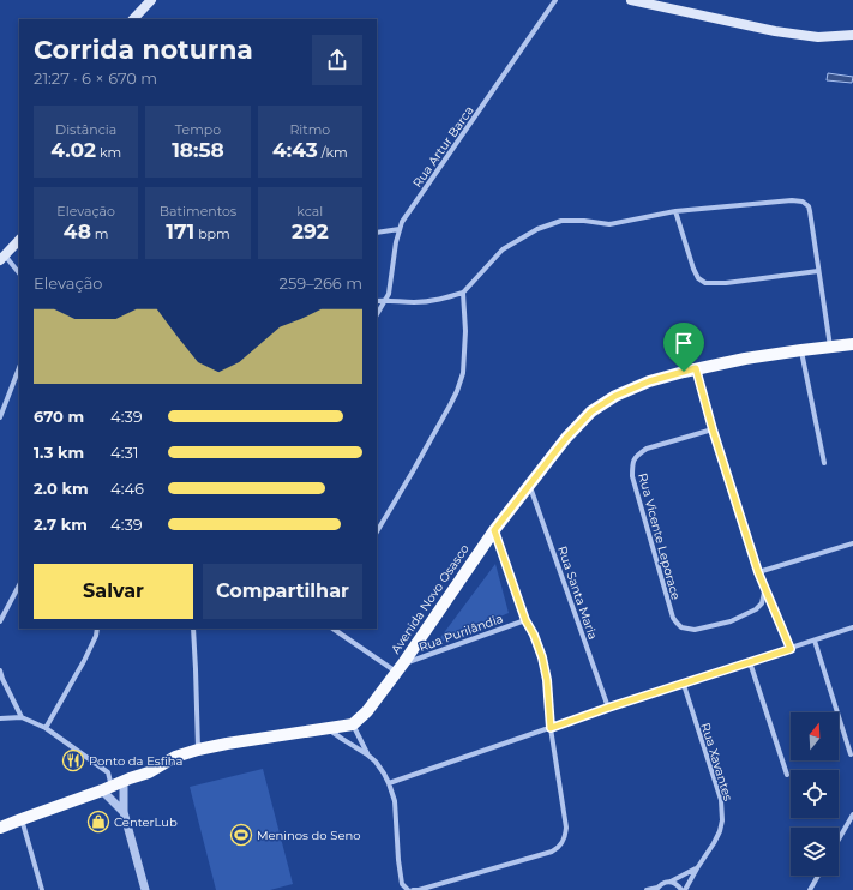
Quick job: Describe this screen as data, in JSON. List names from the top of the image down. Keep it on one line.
{"streets":{"main road":["Avenida Novo Osasco"],"street":["Rua Artur Barca","Rua Vicente Leporace","Rua Santa Maria","Rua Purilândia","Rua Xavantes"]},"crossings":[["Rua Santa Maria","Avenida Novo Osasco"],["Avenida Novo Osasco","Rua Purilândia"]],"places":{"restaurant":["Ponto da Esfiha"],"shop":["CenterLub"],"sports":["Meninos do Seno"]},"north":"top","page":{"heading":["Corrida noturna","21:27 · 6 × 670 m"],"stats":[["Distância","4.02 km"],["Tempo","18:58"],["Ritmo","4:43 /km"],["Elevação","48 m"],["Batimentos","171 bpm"],["kcal","292"]],"chart":["Elevação","259–266 m"],"list":[{"name":"670 m","note":"4:39"},{"name":"1.3 km","note":"4:31"},{"name":"2.0 km","note":"4:46"},{"name":"2.7 km","note":"4:39"}],"buttons":["Salvar","Compartilhar"]}}
